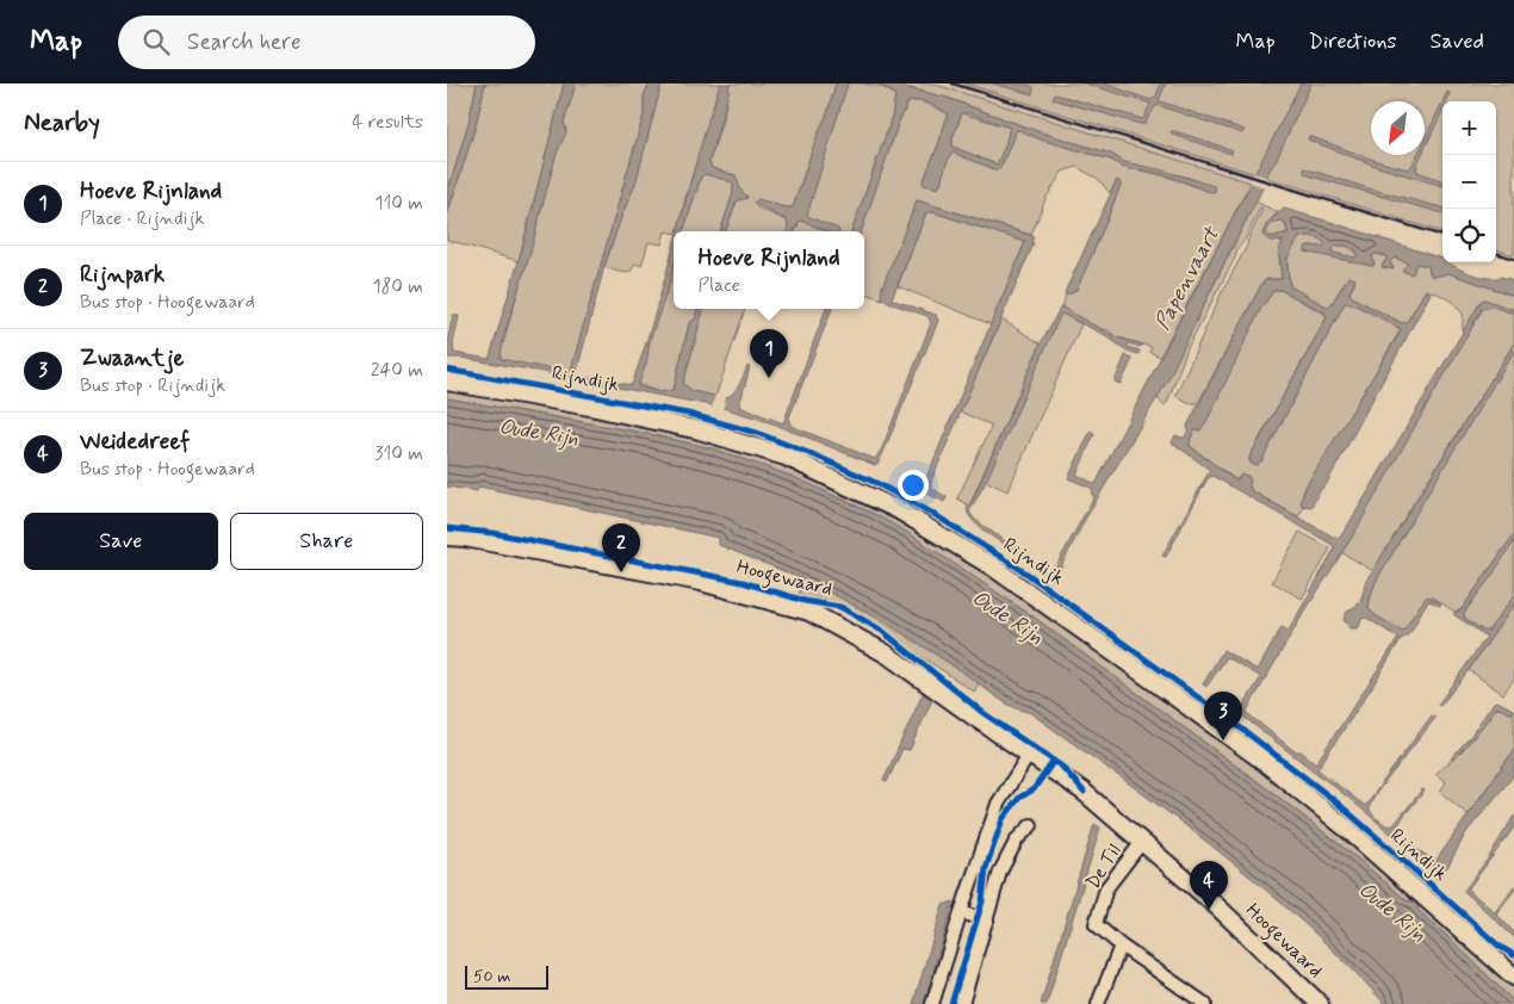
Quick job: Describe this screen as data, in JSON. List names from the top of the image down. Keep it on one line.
{"streets":{"main road":["Rijndijk","Hoogewaard"],"street":["De Til"]},"crossings":[["Hoogewaard","De Til"]],"water":["Papenvaart","Oude Rijn"],"scale_bar":"50 m","north":"bottom left","page":{"header":"Map","search":"Search here","nav":["Map","Directions","Saved"],"heading":["Nearby","4 results"],"map_buttons":["+","−"],"list":[{"mark":"1","name":"Hoeve Rijnland","note":"Place · Rijndijk","value":"110 m"},{"mark":"2","name":"Rijnpark","note":"Bus stop · Hoogewaard","value":"180 m"},{"mark":"3","name":"Zwaantje","note":"Bus stop · Rijndijk","value":"240 m"},{"mark":"4","name":"Weidedreef","note":"Bus stop · Hoogewaard","value":"310 m"}],"popup":["Hoeve Rijnland","Place"],"pins":["1","2","3","4"],"buttons":["Save","Share"],"scale":"50 m"}}
